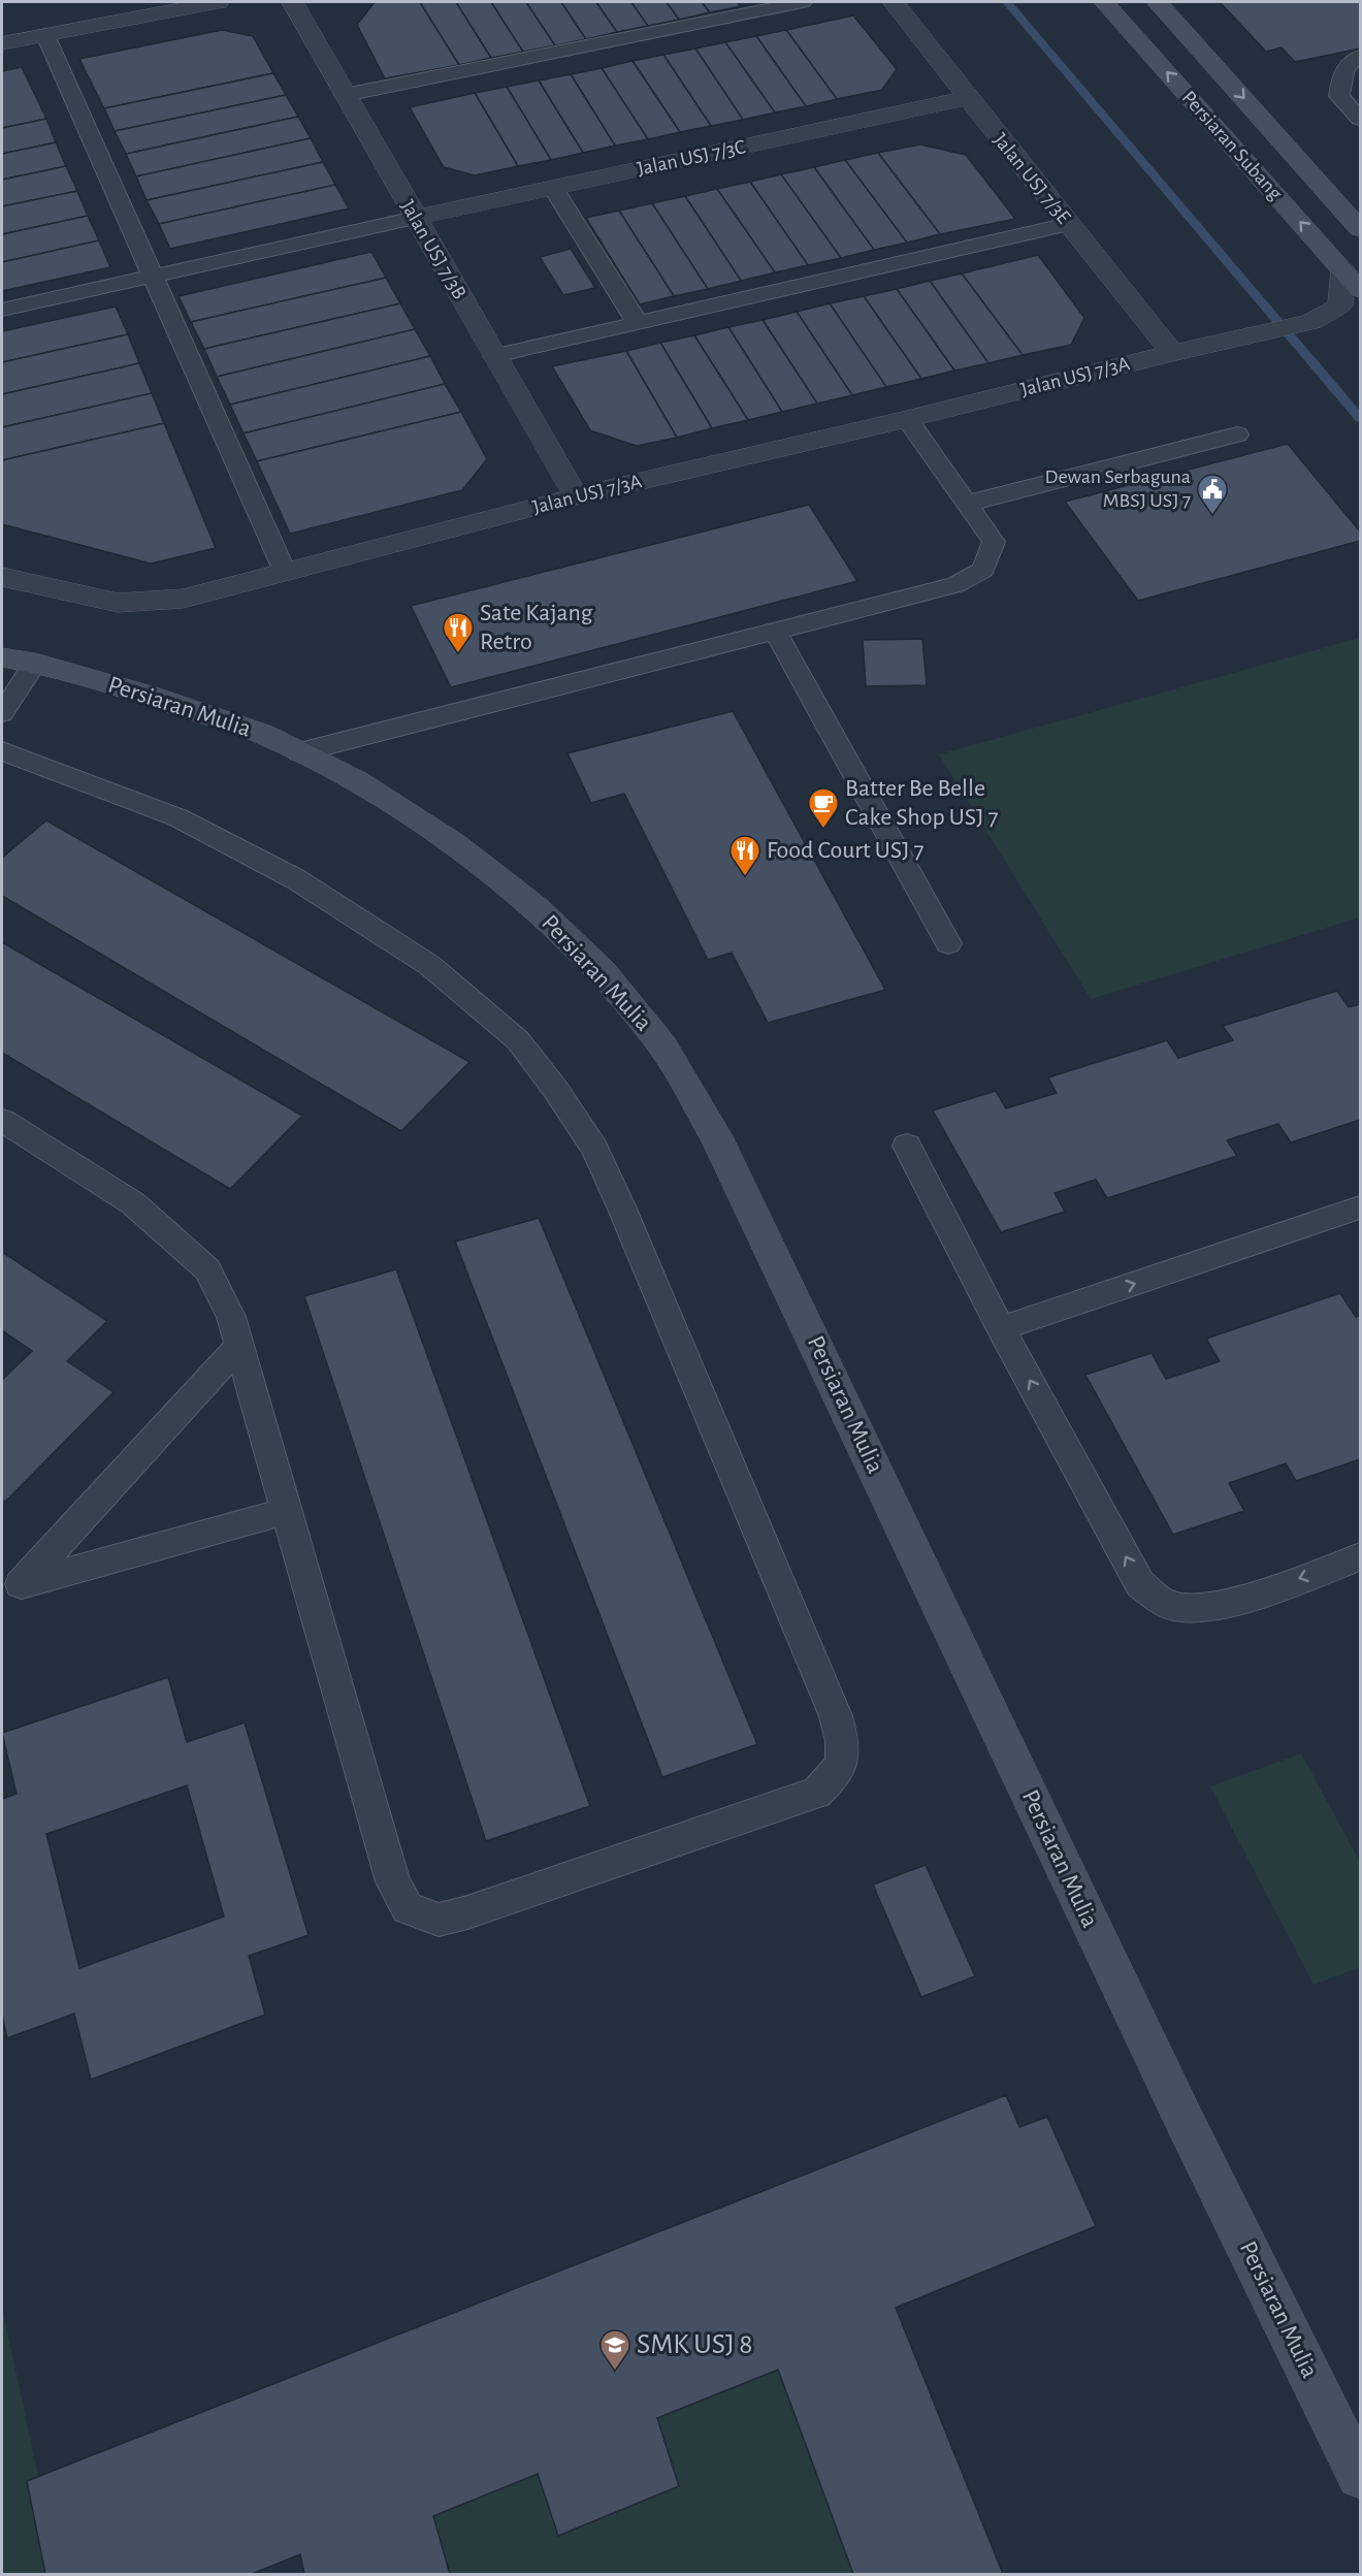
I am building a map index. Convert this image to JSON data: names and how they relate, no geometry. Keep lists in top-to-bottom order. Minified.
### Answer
{"streets":{"street":["Persiaran Subang","Jalan USJ 7/3C","Jalan USJ 7/3E","Jalan USJ 7/3B","Jalan USJ 7/3A","Persiaran Mulia"]},"crossings":[["Jalan USJ 7/3C","Jalan USJ 7/3E"],["Jalan USJ 7/3C","Jalan USJ 7/3B"],["Jalan USJ 7/3E","Jalan USJ 7/3A"],["Jalan USJ 7/3B","Jalan USJ 7/3A"]],"places":{"public building":["Dewan Serbaguna MBSJ USJ 7"],"restaurant":["Sate Kajang Retro","Food Court USJ 7"],"cafe":["Batter Be Belle Cake Shop USJ 7"],"school or university":["SMK USJ 8"]}}
